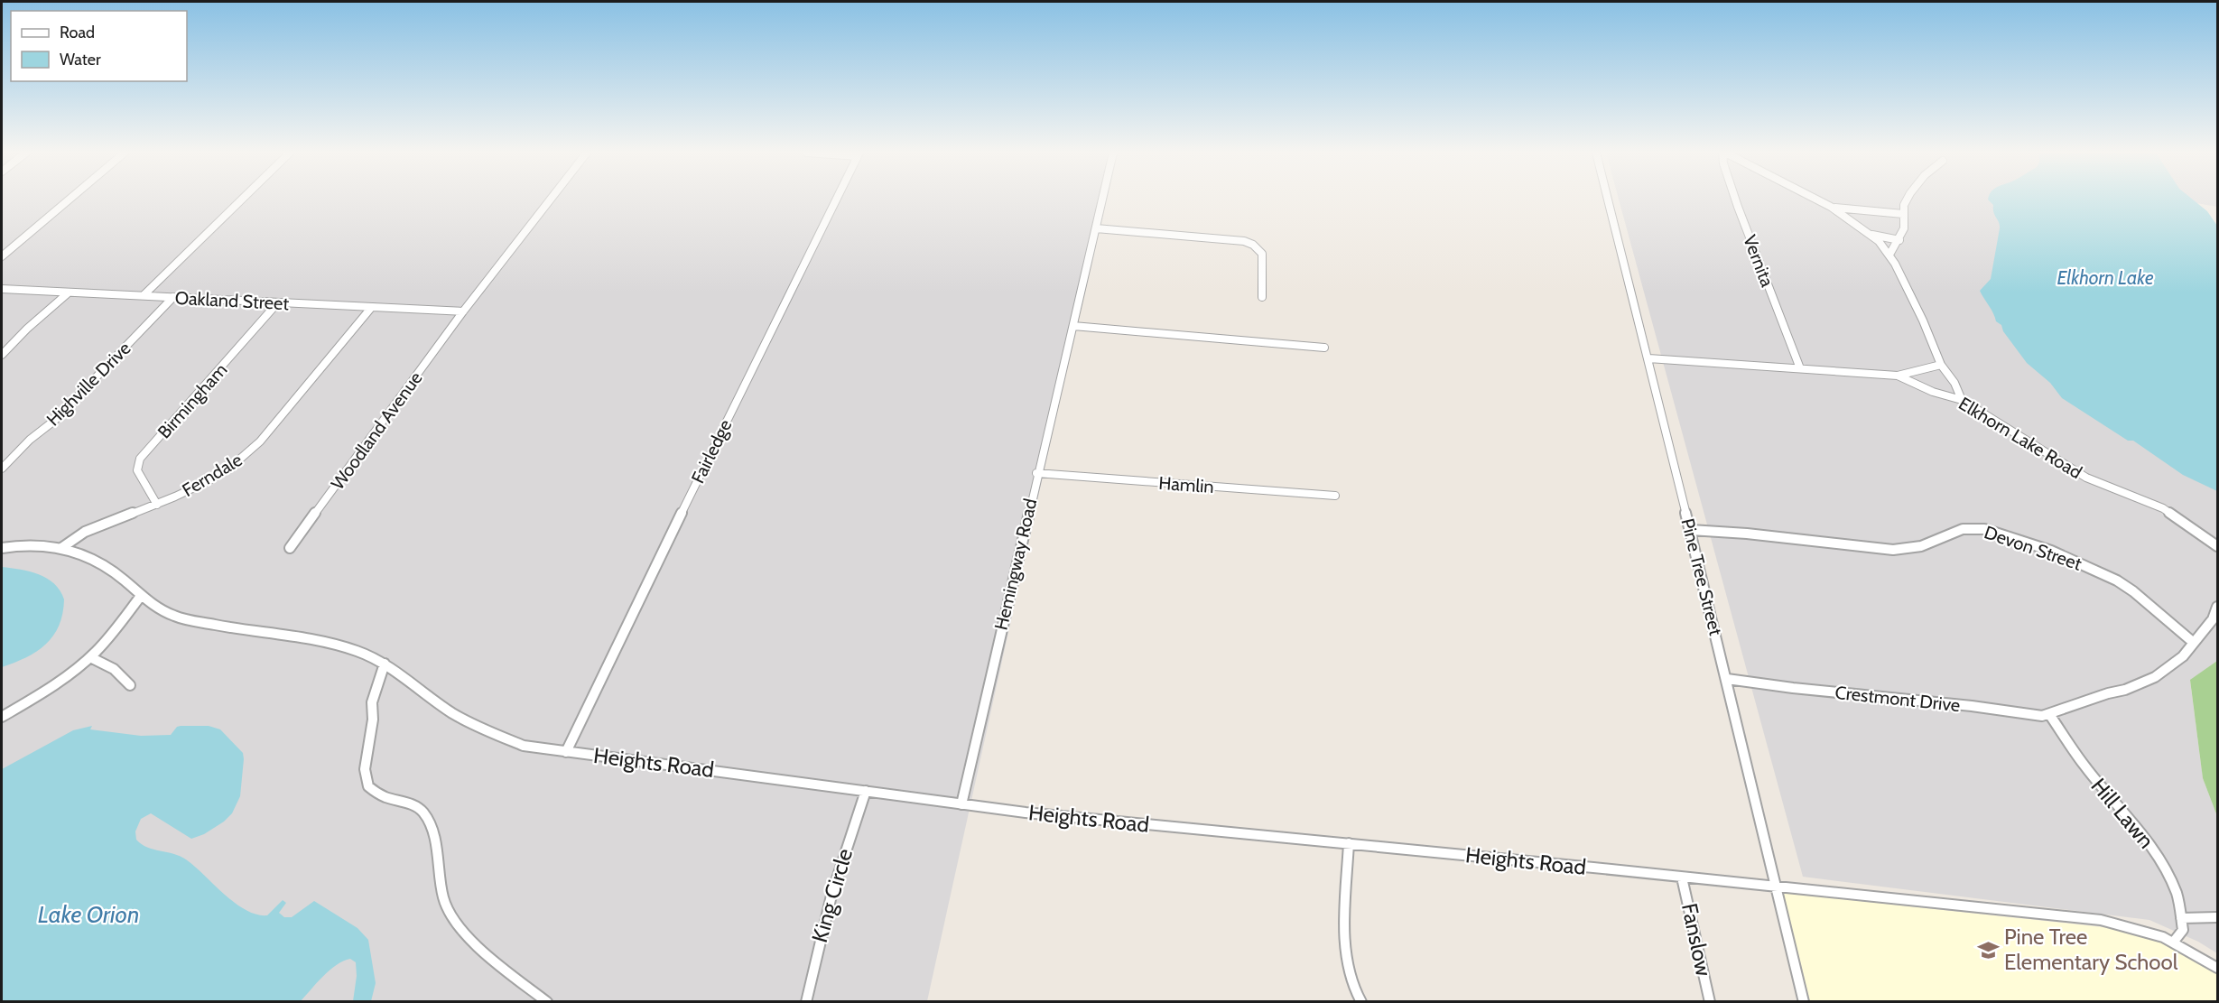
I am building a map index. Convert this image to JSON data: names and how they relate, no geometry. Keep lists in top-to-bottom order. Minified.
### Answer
{"streets":{"street":["Vernita","Oakland Street","Highville Drive","Birmingham","Woodland Avenue","Elkhorn Lake Road","Fairledge","Ferndale","Hamlin","Devon Street","Hemingway Road","Pine Tree Street","Crestmont Drive","Heights Road","Hill Lawn","King Circle","Fanslow"]},"crossings":[["Vernita","Elkhorn Lake Road"],["Oakland Street","Highville Drive"],["Oakland Street","Birmingham"],["Oakland Street","Woodland Avenue"],["Oakland Street","Ferndale"],["Birmingham","Ferndale"],["Elkhorn Lake Road","Pine Tree Street"],["Fairledge","Heights Road"],["Ferndale","Heights Road"],["Hamlin","Hemingway Road"],["Devon Street","Pine Tree Street"],["Devon Street","Crestmont Drive"],["Hemingway Road","Heights Road"],["Pine Tree Street","Crestmont Drive"],["Pine Tree Street","Heights Road"],["Crestmont Drive","Hill Lawn"],["Heights Road","King Circle"],["Heights Road","Fanslow"]],"water":["Elkhorn Lake","Lake Orion"],"places":{"school or university":["Pine Tree Elementary School"]},"legend":["Road","Water"]}
